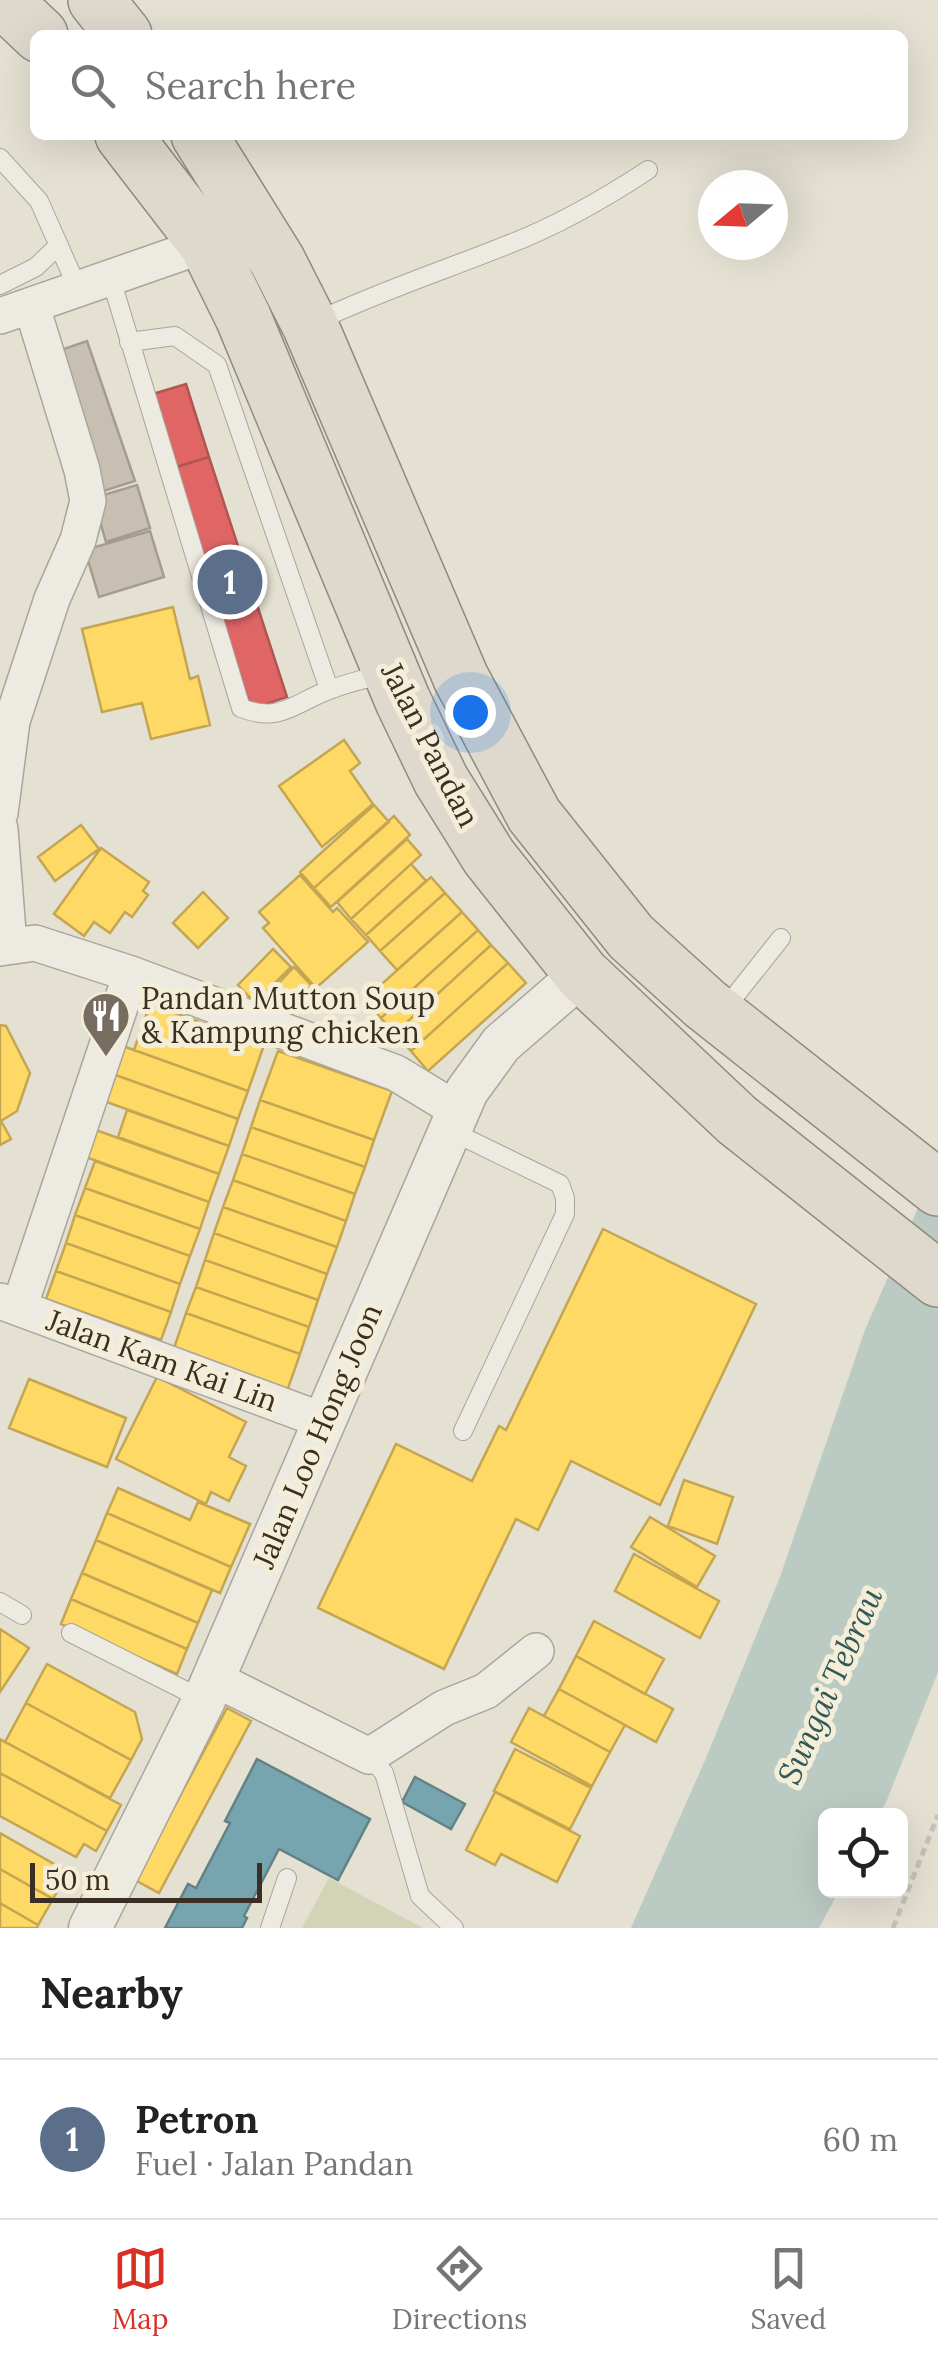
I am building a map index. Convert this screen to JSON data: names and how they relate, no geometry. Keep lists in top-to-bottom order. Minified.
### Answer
{"streets":{"highway":["Jalan Pandan"],"street":["Jalan Kam Kai Lin","Jalan Loo Hong Joon"]},"crossings":[["Jalan Pandan","Jalan Loo Hong Joon"],["Jalan Kam Kai Lin","Jalan Loo Hong Joon"]],"water":["Sungai Tebrau"],"places":{"restaurant":["Pandan Mutton Soup & Kampung chicken"]},"scale_bar":"50 m","north":"left","page":{"search":"Search here","pins":"1","scale":"50 m","heading":"Nearby","list":[{"mark":"1","name":"Petron","note":"Fuel · Jalan Pandan","value":"60 m"}],"nav":["Map","Directions","Saved"]}}
